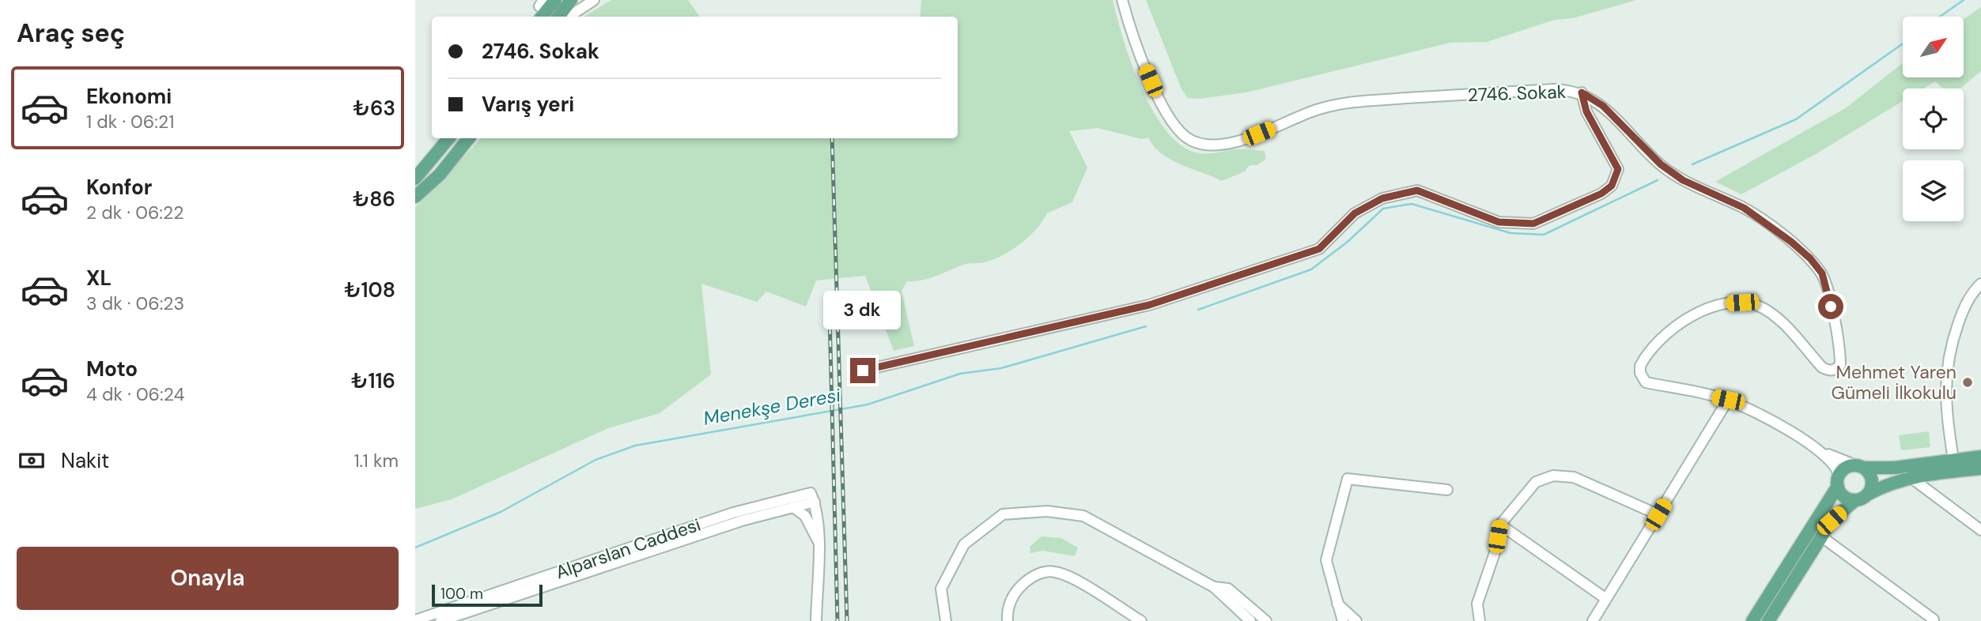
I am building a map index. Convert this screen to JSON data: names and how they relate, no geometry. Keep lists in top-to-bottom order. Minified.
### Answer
{"streets":{"street":["2746. Sokak","Alparslan Caddesi"]},"water":["Menekşe Deresi"],"places":["Mehmet Yaren Gümeli İlkokulu"],"scale_bar":"100 m","north":"top right","page":{"heading":"Araç seç","banner":["2746. Sokak","Varış yeri"],"list":[{"name":"Ekonomi","note":"1 dk · 06:21","value":"₺63"},{"name":"Konfor","note":"2 dk · 06:22","value":"₺86"},{"name":"XL","note":"3 dk · 06:23","value":"₺108"},{"name":"Moto","note":"4 dk · 06:24","value":"₺116"}],"bubble":"3 dk","pay":["Nakit","1.1 km"],"buttons":"Onayla","scale":"100 m"}}
